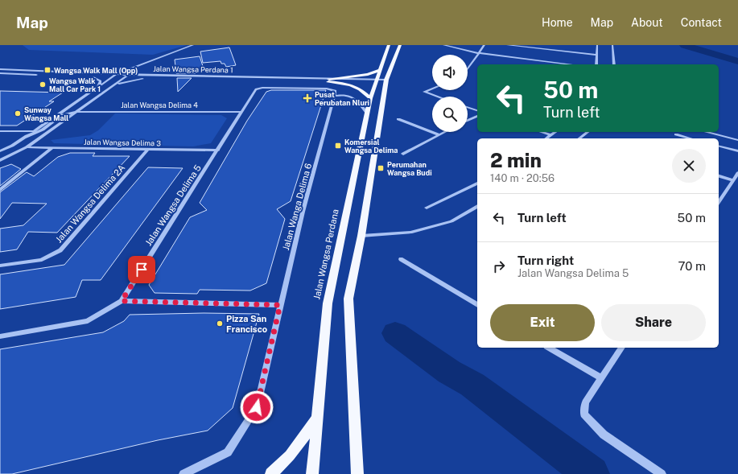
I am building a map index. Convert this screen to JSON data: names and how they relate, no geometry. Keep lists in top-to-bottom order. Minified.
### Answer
{"streets":{"main road":["Jalan Wangsa Perdana"],"street":["Jalan Wangsa Perdana 1","Jalan Wangsa Delima 4","Jalan Wangsa Delima 3","Jalan Wangsa Delima 2A","Jalan Wangsa Delima 5","Jalan Wanga Delima 6"]},"crossings":[["Jalan Wangsa Perdana 1","Jalan Wangsa Perdana"],["Jalan Wangsa Delima 4","Jalan Wangsa Delima 5"],["Jalan Wangsa Delima 3","Jalan Wangsa Delima 2A"],["Jalan Wangsa Delima 3","Jalan Wangsa Delima 5"],["Jalan Wangsa Delima 5","Jalan Wanga Delima 6"]],"places":{"transit":["Wangsa Walk Mall (Opp)","Komersial Wangsa Delima","Perumahan Wangsa Budi"],"other":["Wangsa Walk Mall Car Park 1","Sunway Wangsa Mall","Pizza San Francisco"],"health":["Pusat Perubatan Nluri"]},"page":{"header":"Map","nav":["Home","Map","About","Contact"],"turn":["50 m","Turn left"],"heading":["2 min","140 m · 20:56"],"list":[{"name":"Turn left","value":"50 m"},{"name":"Turn right","note":"Jalan Wangsa Delima 5","value":"70 m"}],"buttons":["Exit","Share"]}}
